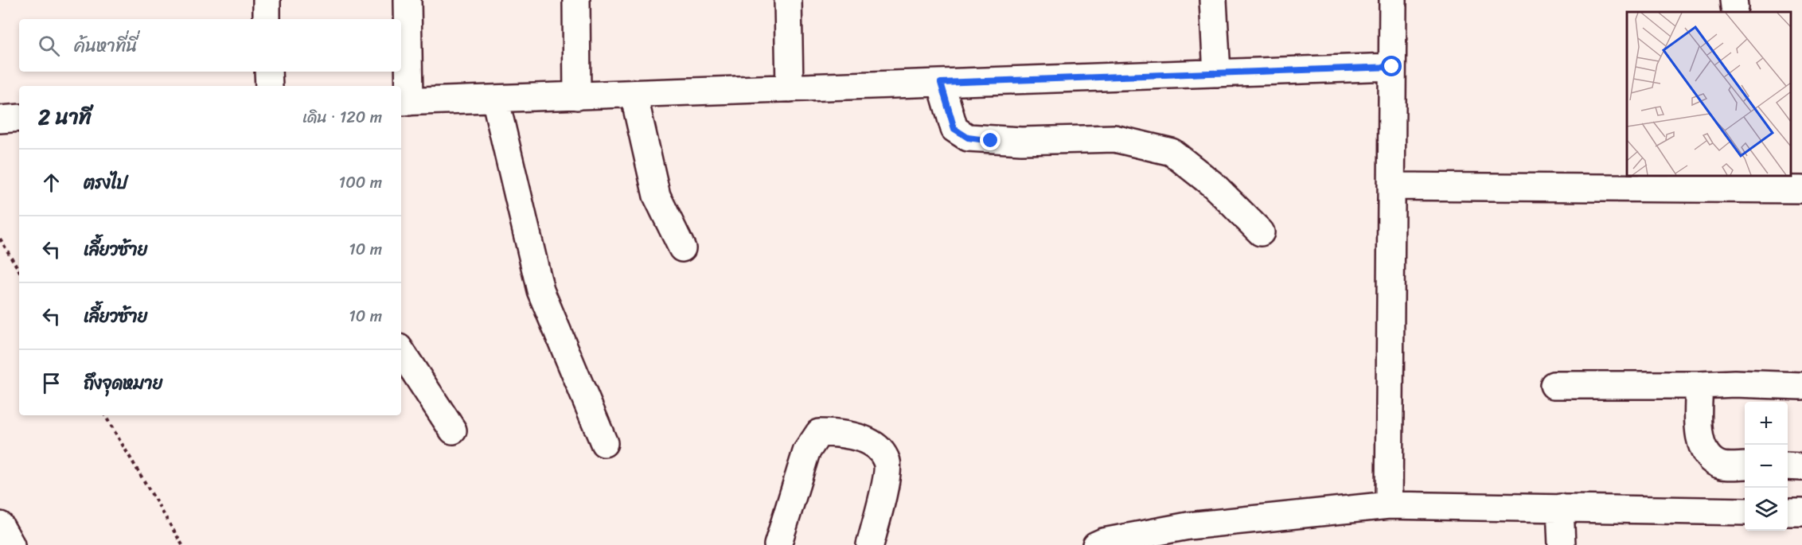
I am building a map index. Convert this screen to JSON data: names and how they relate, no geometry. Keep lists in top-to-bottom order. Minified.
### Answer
{"page":{"search":"ค้นหาที่นี่","heading":["2 นาที","เดิน · 120 m"],"list":[["ตรงไป","100 m"],["เลี้ยวซ้าย","10 m"],["เลี้ยวซ้าย","10 m"],"ถึงจุดหมาย"],"map_buttons":["+","−"]}}
